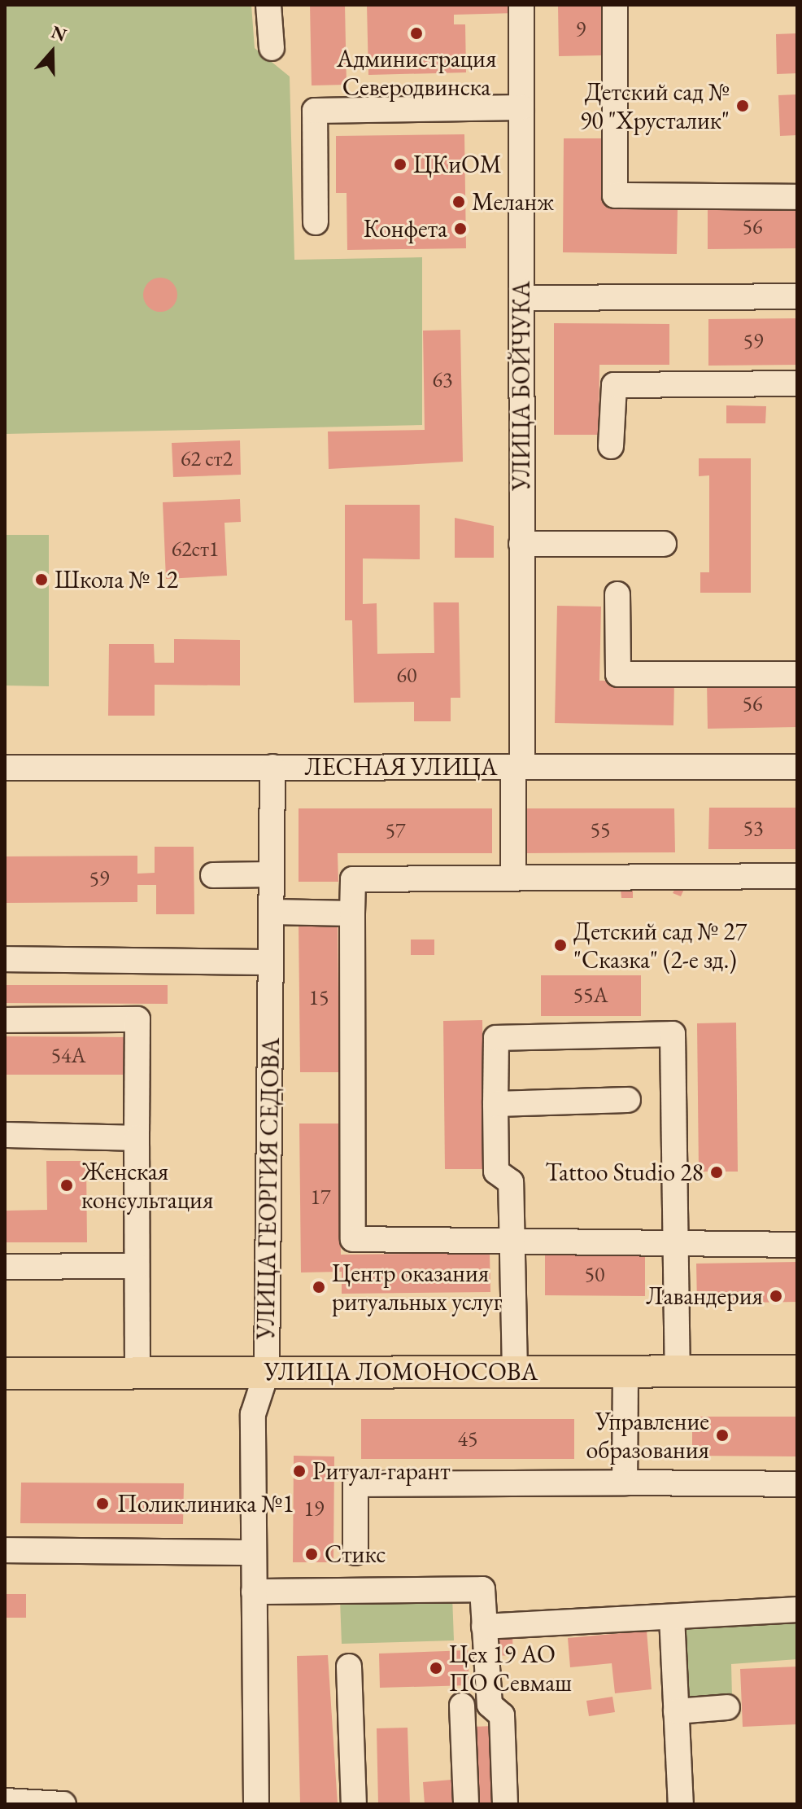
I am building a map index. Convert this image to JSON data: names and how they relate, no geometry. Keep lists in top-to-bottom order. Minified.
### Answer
{"streets":{"main road":["УЛИЦА ЛОМОНОСОВА"],"street":["УЛИЦА БОЙЧУКА","ЛЕСНАЯ УЛИЦА","УЛИЦА ГЕОРГИЯ СЕДОВА"]},"crossings":[["УЛИЦА БОЙЧУКА","ЛЕСНАЯ УЛИЦА"],["ЛЕСНАЯ УЛИЦА","УЛИЦА ГЕОРГИЯ СЕДОВА"],["УЛИЦА ГЕОРГИЯ СЕДОВА","УЛИЦА ЛОМОНОСОВА"]],"places":["Администрация Северодвинска","Детский сад № 90 \"Хрусталик\"","ЦКиОМ","Меланж","Конфета","Школа № 12","Детский сад № 27 \"Сказка\" (2-е зд.)","Tattoo Studio 28","Женская консультация","Центр оказания ритуальных услуг","Лавандерия","Управление образования","Ритуал-гарант","Поликлиника №1","Стикс","Цех 19 АО ПО Севмаш"],"house_numbers":["9","56","59","63","62 ст2","62ст1","60","56","53","55","57","59","55А","15","54А","17","50","45","19"],"north":"top"}
